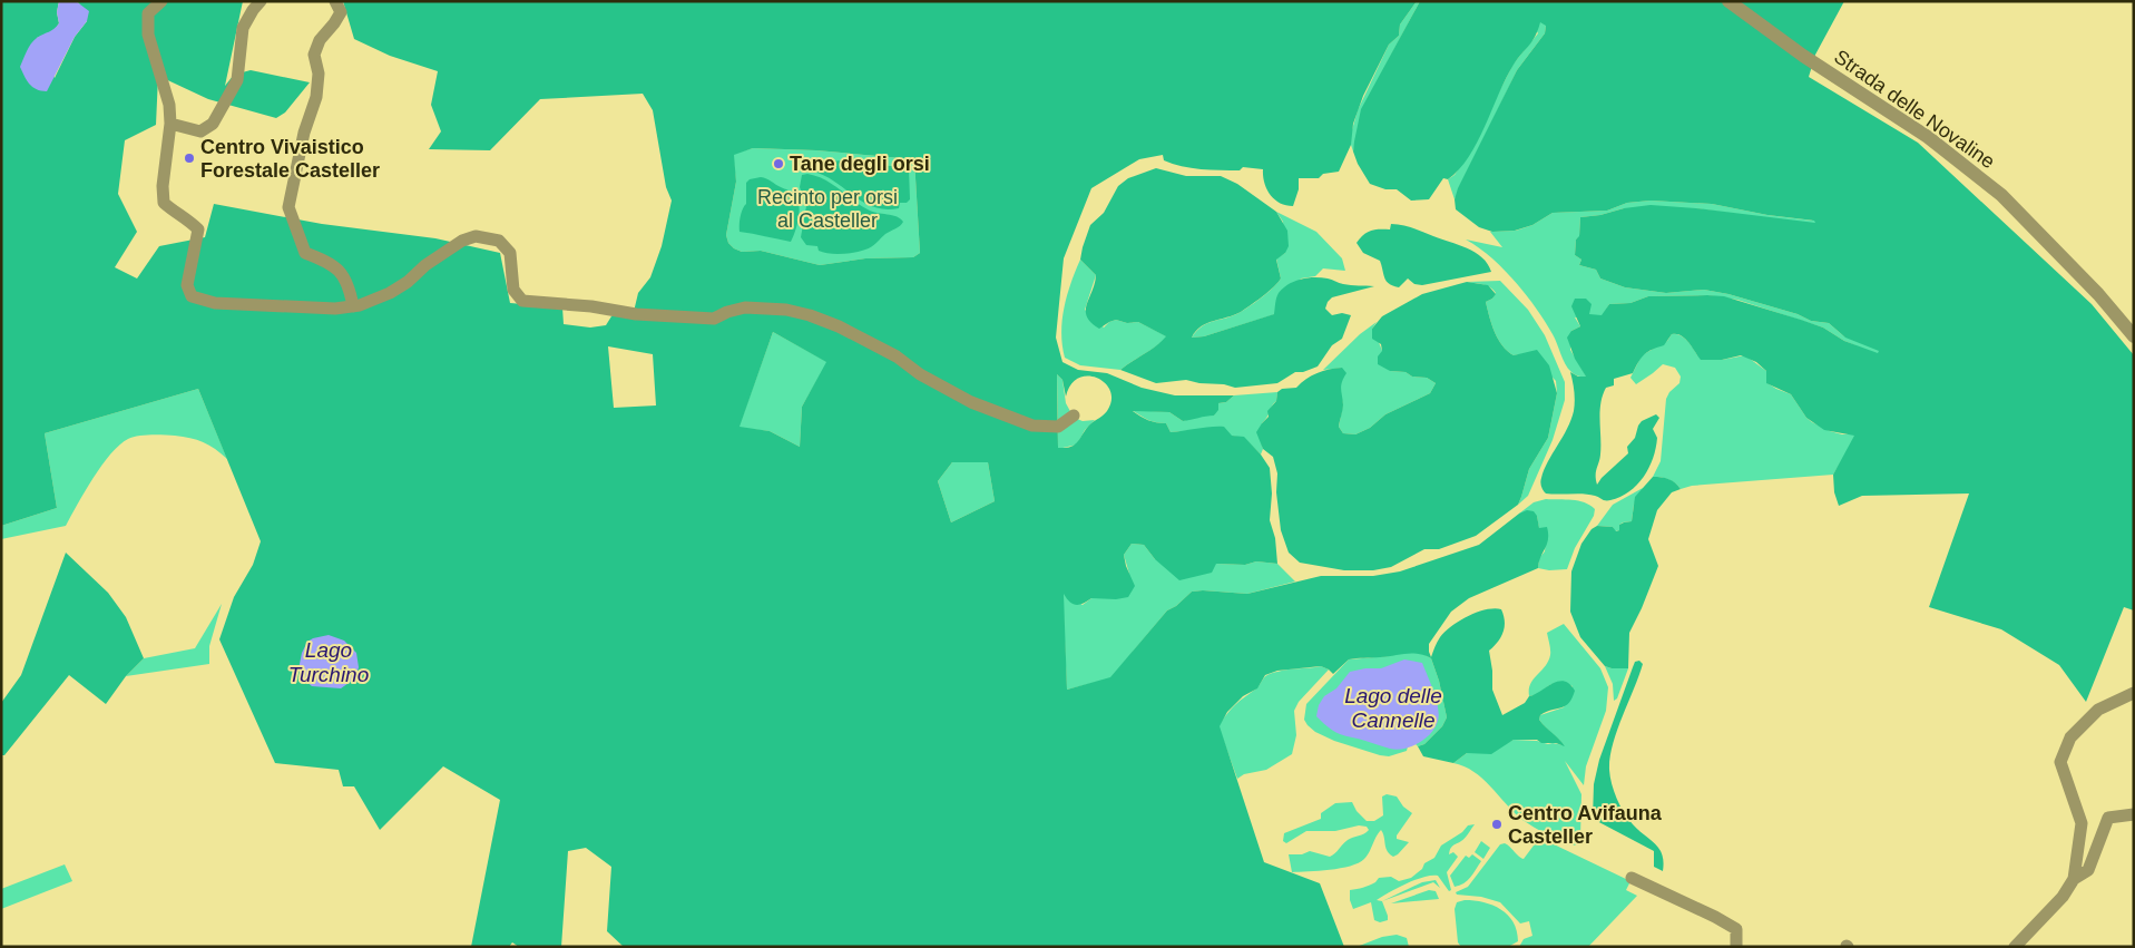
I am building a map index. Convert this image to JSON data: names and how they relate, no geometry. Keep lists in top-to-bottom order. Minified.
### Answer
{"streets":{"street":["Strada delle Novaline"]},"water":["Lago Turchino","Lago delle Cannelle"],"parks":["Recinto per orsi al Casteller"],"places":["Centro Vivaistico Forestale Casteller","Tane degli orsi","Centro Avifauna Casteller"]}
